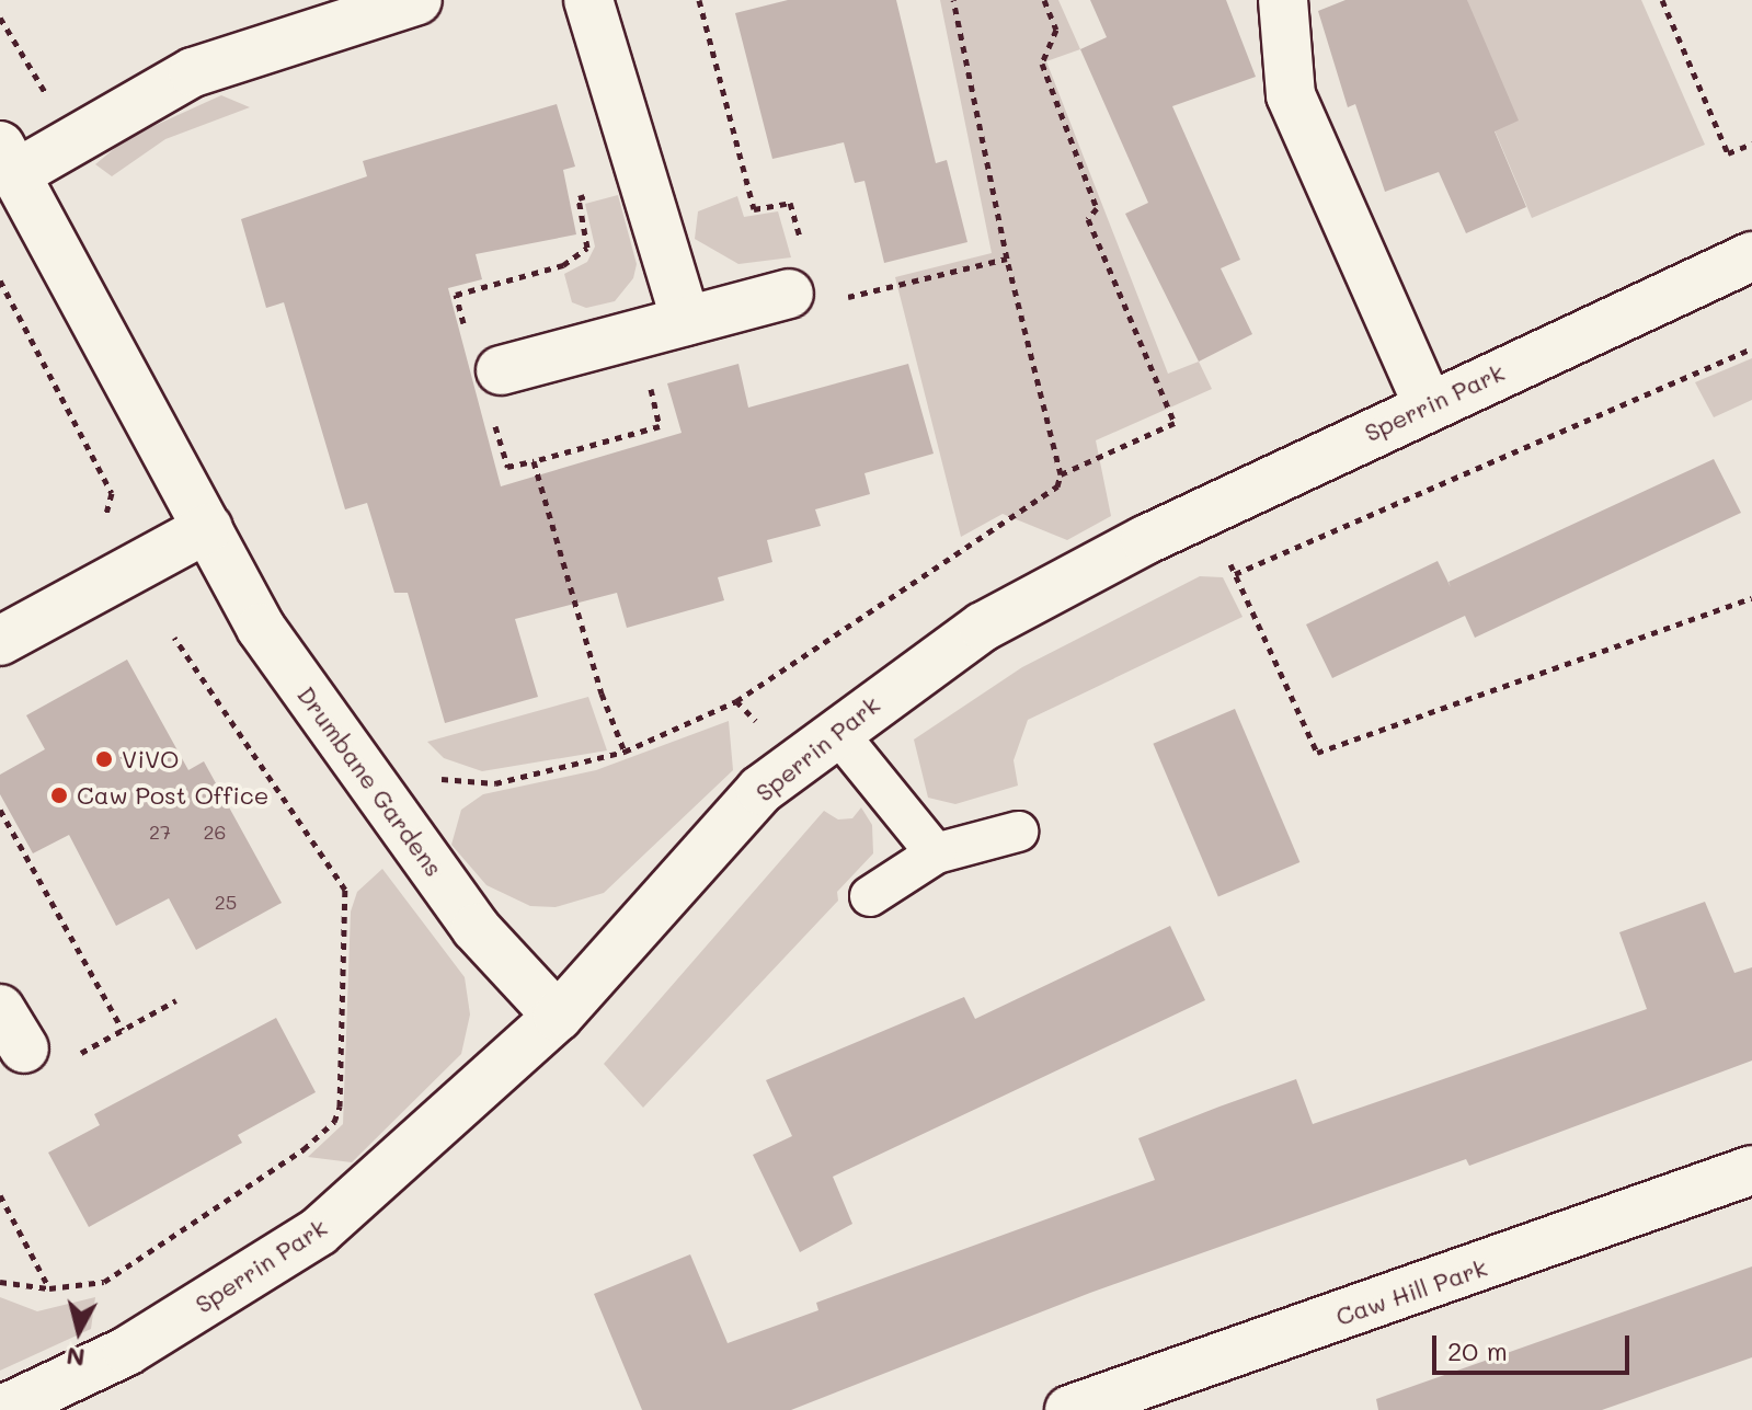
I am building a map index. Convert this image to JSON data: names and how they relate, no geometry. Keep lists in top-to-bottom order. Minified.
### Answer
{"streets":{"street":["Sperrin Park","Drumbane Gardens","Caw Hill Park"]},"crossings":[["Sperrin Park","Drumbane Gardens"]],"places":["ViVO","Caw Post Office"],"house_numbers":["27","26","25"],"scale_bar":"20 m","north":"bottom"}
